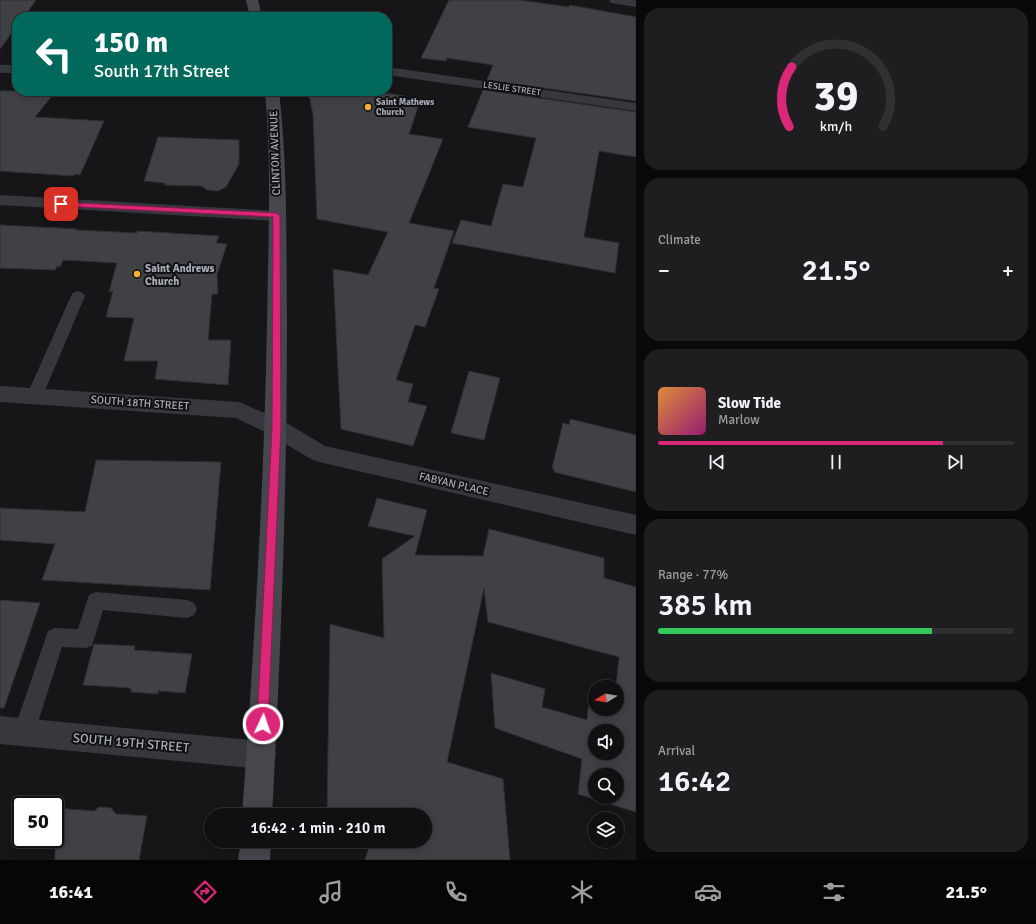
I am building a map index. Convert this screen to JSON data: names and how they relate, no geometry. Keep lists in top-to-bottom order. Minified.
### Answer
{"streets":{"main road":["CLINTON AVENUE"],"street":["LESLIE STREET","SOUTH 18TH STREET","FABYAN PLACE","SOUTH 19TH STREET"]},"crossings":[["CLINTON AVENUE","SOUTH 18TH STREET"],["CLINTON AVENUE","FABYAN PLACE"],["CLINTON AVENUE","SOUTH 19TH STREET"],["SOUTH 18TH STREET","FABYAN PLACE"]],"places":["Saint Mathews Church","Saint Andrews Church"],"north":"left","page":{"turn":["150 m","South 17th Street"],"tile":["Climate",["Range · 77%","385 km"],["Arrival","16:42"]],"heat":["−","21.5°","+"],"song":["Slow Tide","Marlow"],"limit":"50","trip":"16:42 · 1 min · 210 m","tabs":["16:41","21.5°"],"gauge":["39","km/h"]}}
